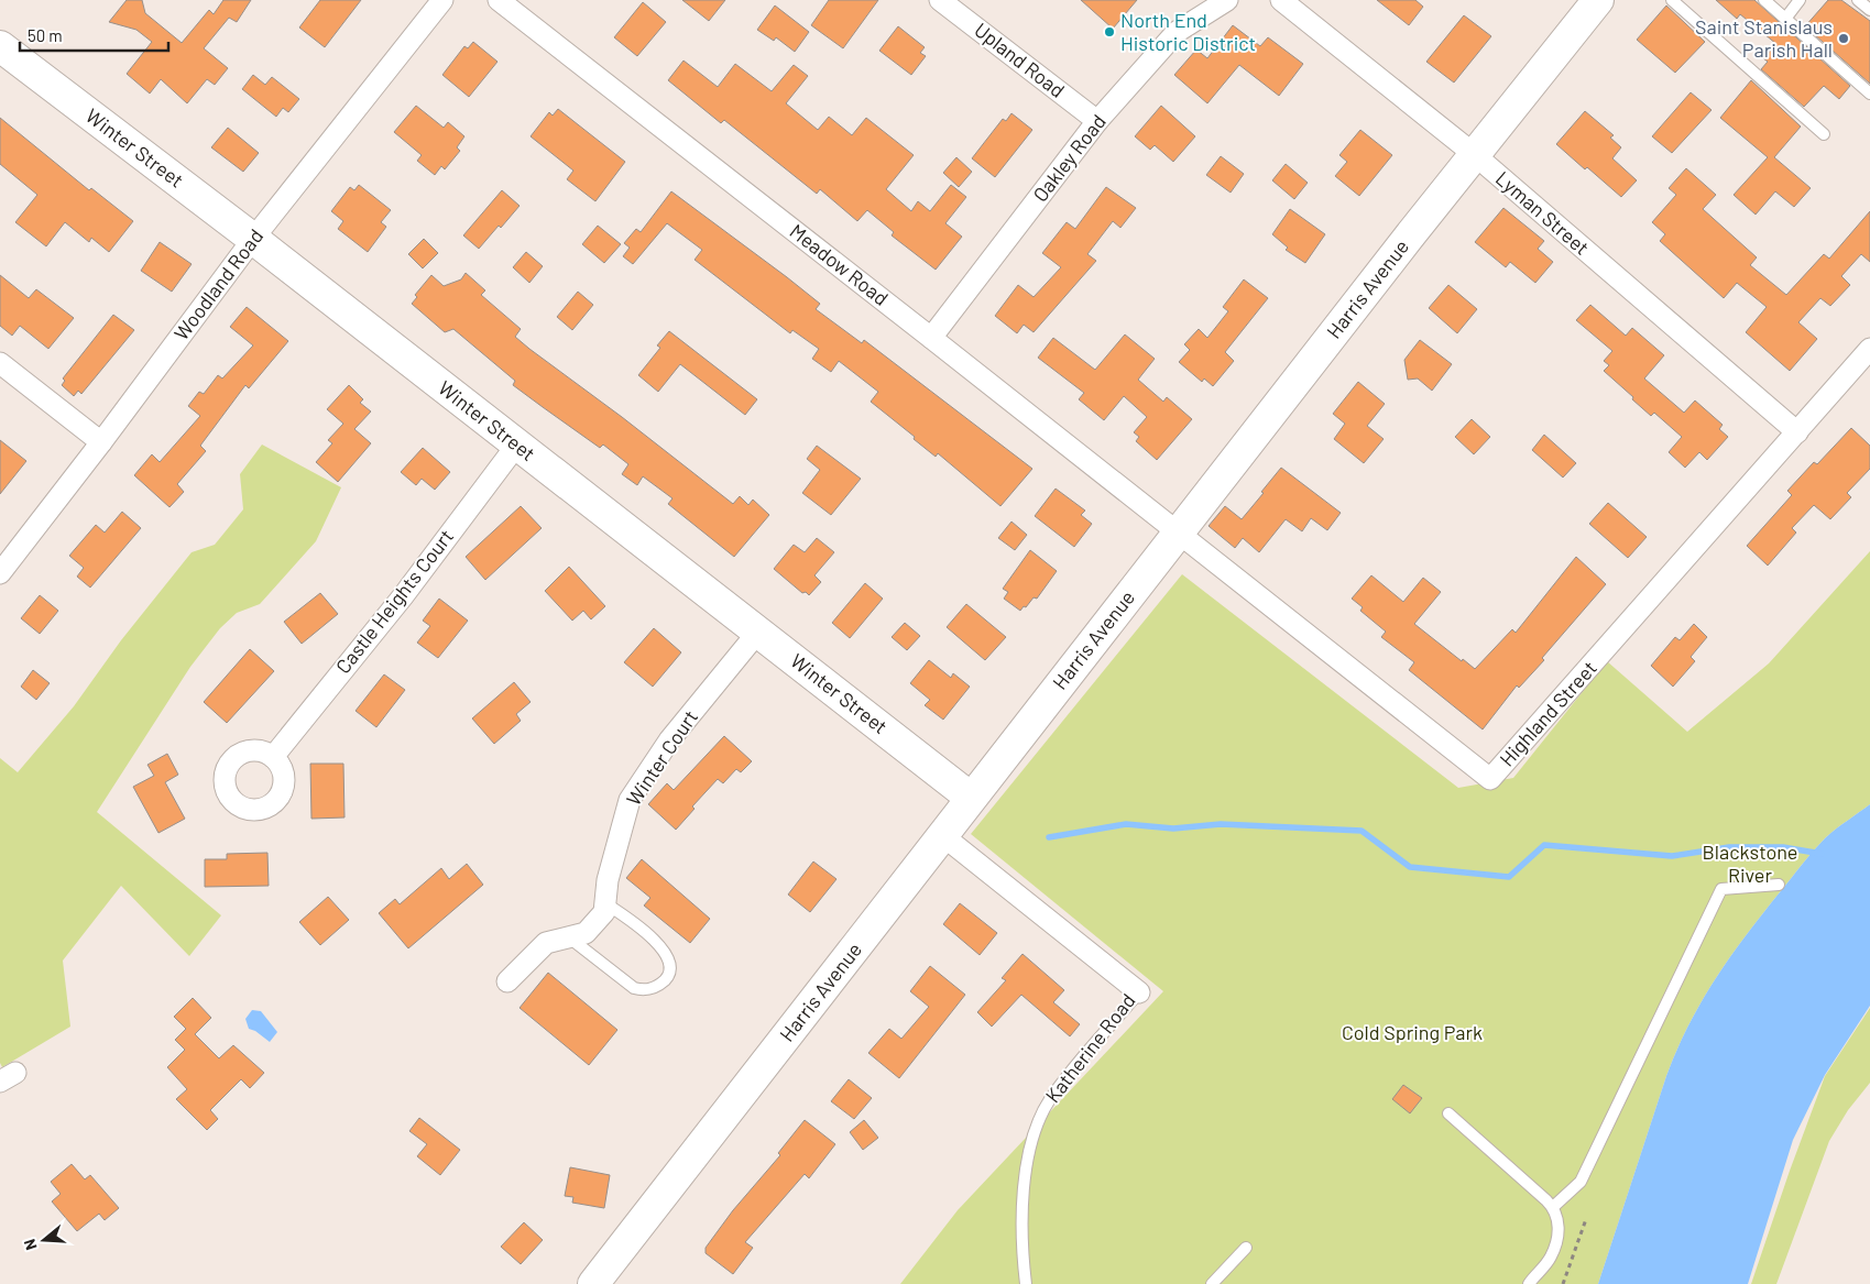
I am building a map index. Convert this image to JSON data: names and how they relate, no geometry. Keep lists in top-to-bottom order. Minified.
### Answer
{"streets":{"main road":["Winter Street","Harris Avenue"],"street":["Upland Road","Oakley Road","Lyman Street","Meadow Road","Woodland Road","Castle Heights Court","Highland Street","Winter Court","Katherine Road"]},"crossings":[["Upland Road","Oakley Road"],["Winter Street","Woodland Road"],["Winter Street","Harris Avenue"],["Winter Street","Castle Heights Court"],["Winter Street","Winter Court"],["Oakley Road","Meadow Road"],["Lyman Street","Harris Avenue"],["Lyman Street","Highland Street"],["Meadow Road","Harris Avenue"],["Meadow Road","Highland Street"],["Harris Avenue","Highland Street"],["Harris Avenue","Katherine Road"]],"parks":["Blackstone River","Cold Spring Park"],"places":["North End Historic District","Saint Stanislaus Parish Hall"],"scale_bar":"50 m","north":"left"}
